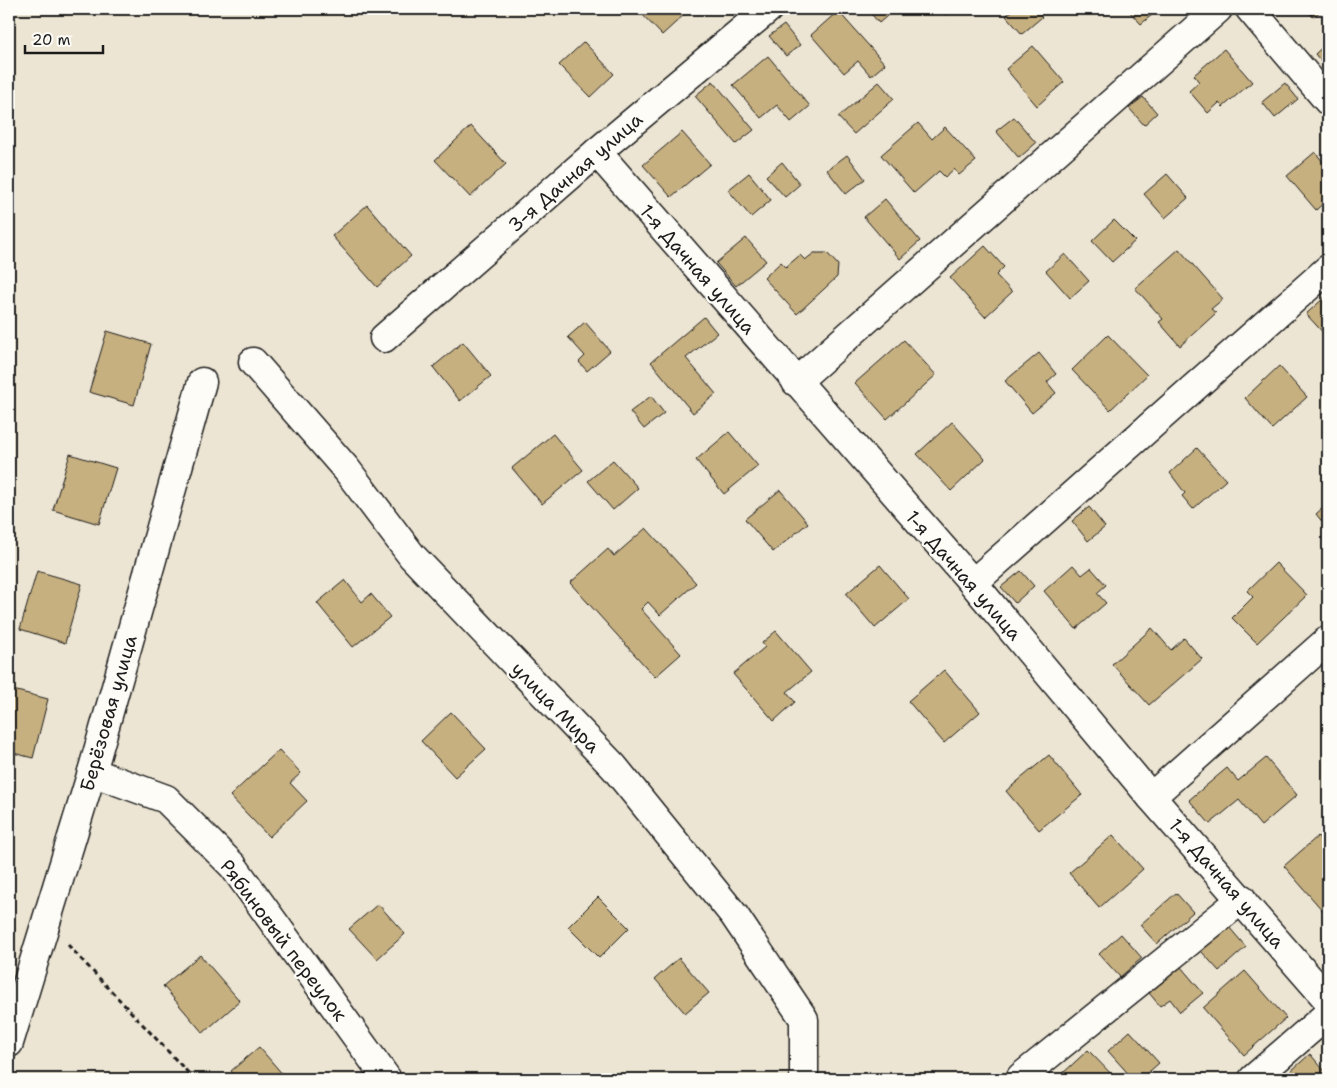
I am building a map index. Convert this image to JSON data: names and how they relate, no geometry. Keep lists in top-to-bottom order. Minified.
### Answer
{"streets":{"street":["3-я Дачная улица","1-я Дачная улица","улица Мира","Берёзовая улица","Рябиновый переулок"]},"crossings":[["3-я Дачная улица","1-я Дачная улица"],["Берёзовая улица","Рябиновый переулок"]],"scale_bar":"20 m"}
